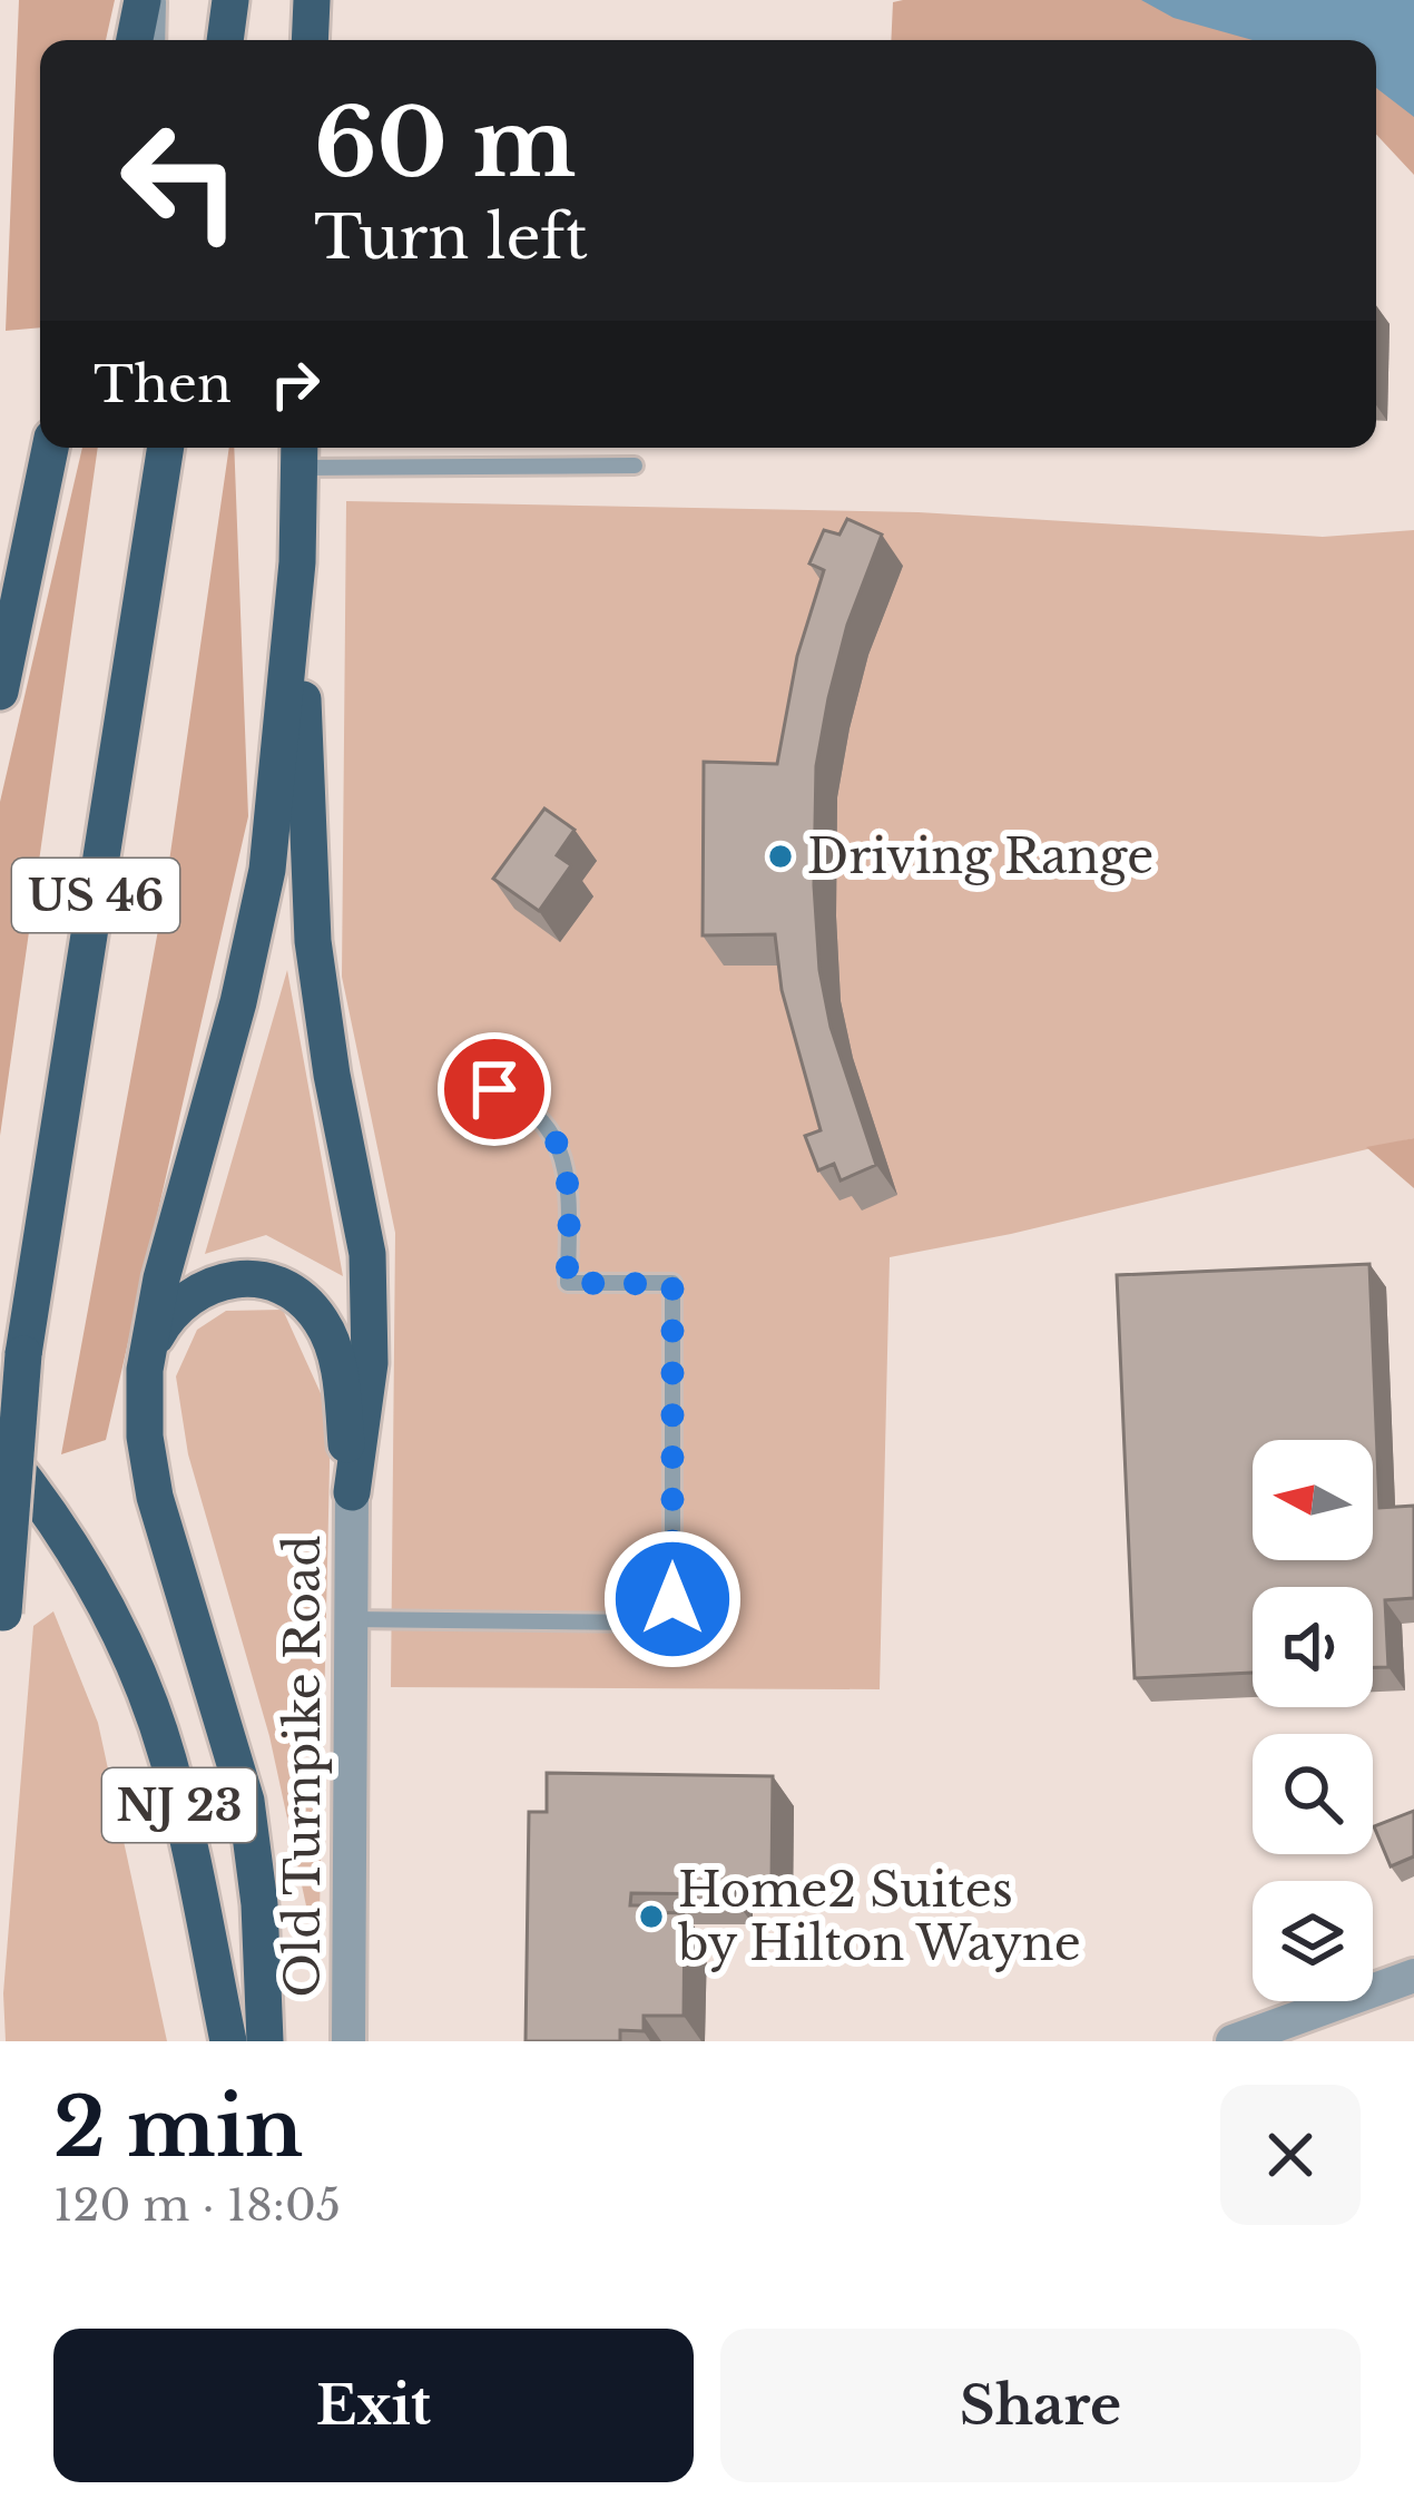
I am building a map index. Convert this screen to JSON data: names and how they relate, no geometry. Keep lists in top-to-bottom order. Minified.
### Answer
{"streets":{"highway":["US 46","NJ 23"],"street":["Old Turnpike Road"]},"places":["Driving Range","Home2 Suites by Hilton Wayne"],"north":"left","page":{"turn":["60 m","Turn left"],"then":"Then","heading":["2 min","120 m · 18:05"],"buttons":["Exit","Share"]}}
